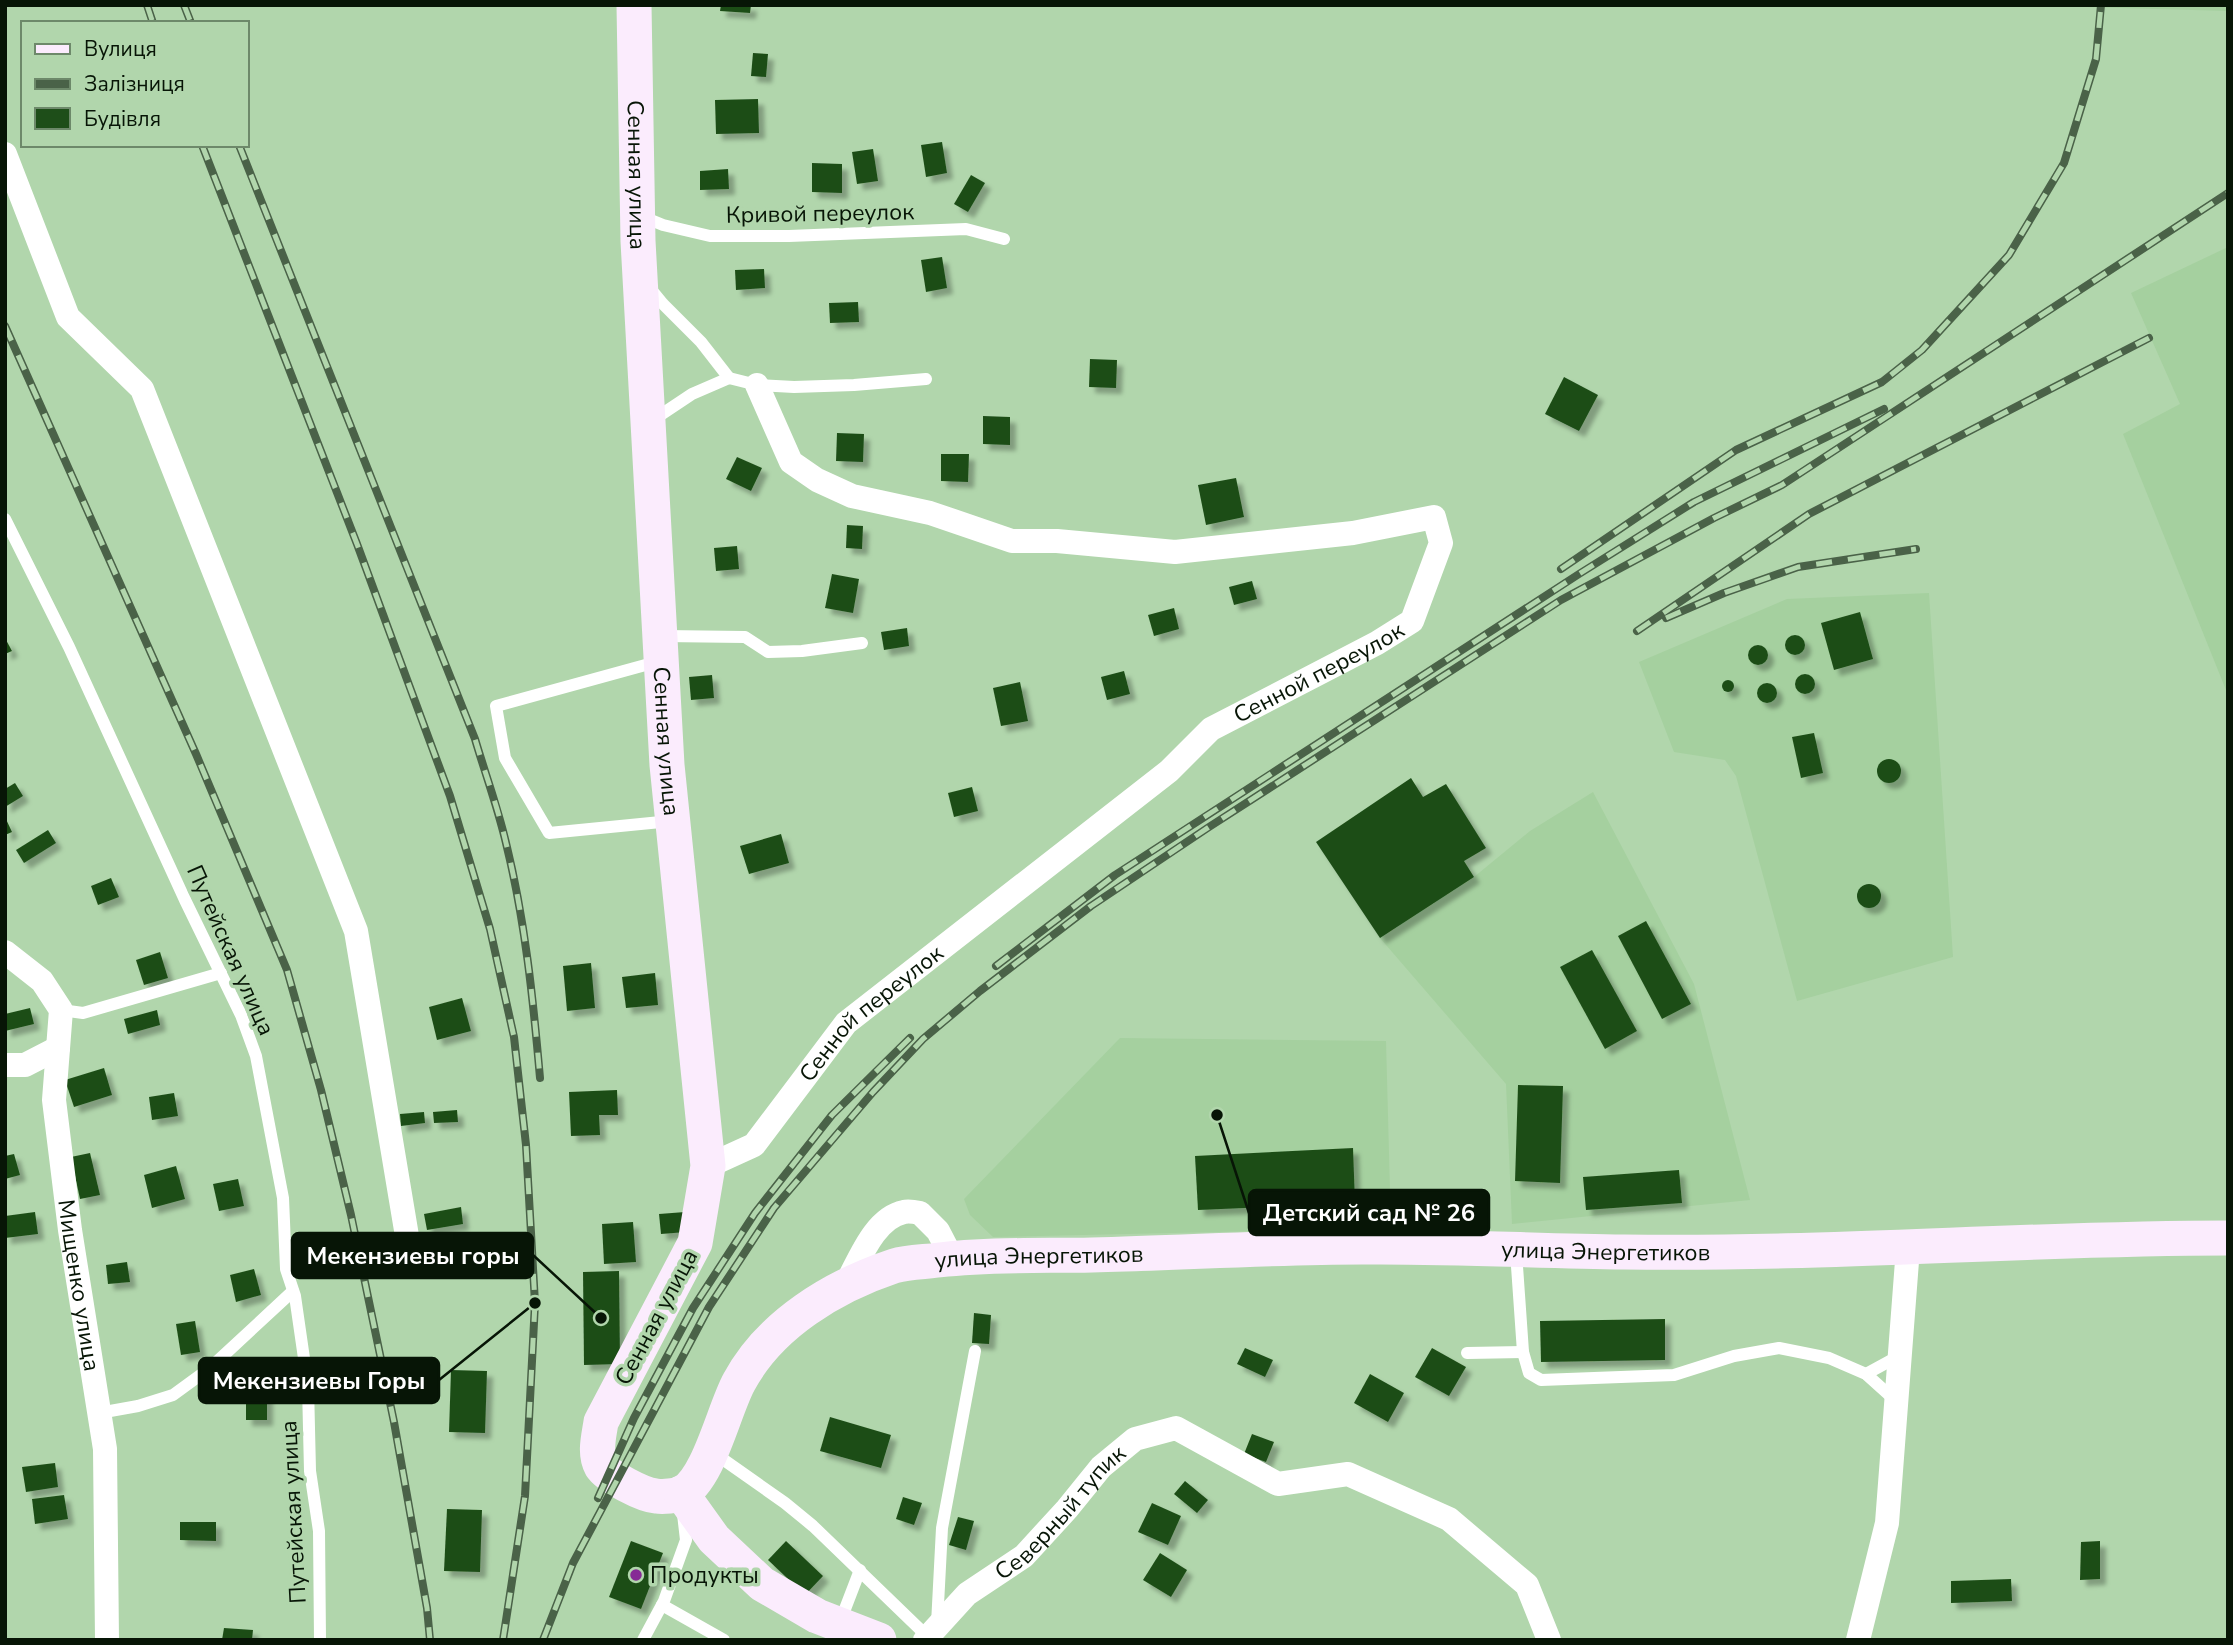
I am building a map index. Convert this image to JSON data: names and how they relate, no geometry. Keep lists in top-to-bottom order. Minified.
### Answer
{"streets":{"main road":["Сенная улица","улица Энергетиков"],"street":["Сенной переулок","Мищенко улица","Северный тупик"],"lane":["Кривой переулок","Путейская улица"]},"crossings":[["Сенная улица","Кривой переулок"],["Сенная улица","Сенной переулок"],["Сенная улица","улица Энергетиков"]],"places":["Детский сад № 26","Мекензиевы Горы","Мекензиевы горы","Продукты"],"legend":["Вулиця","Залізниця","Будівля"]}
